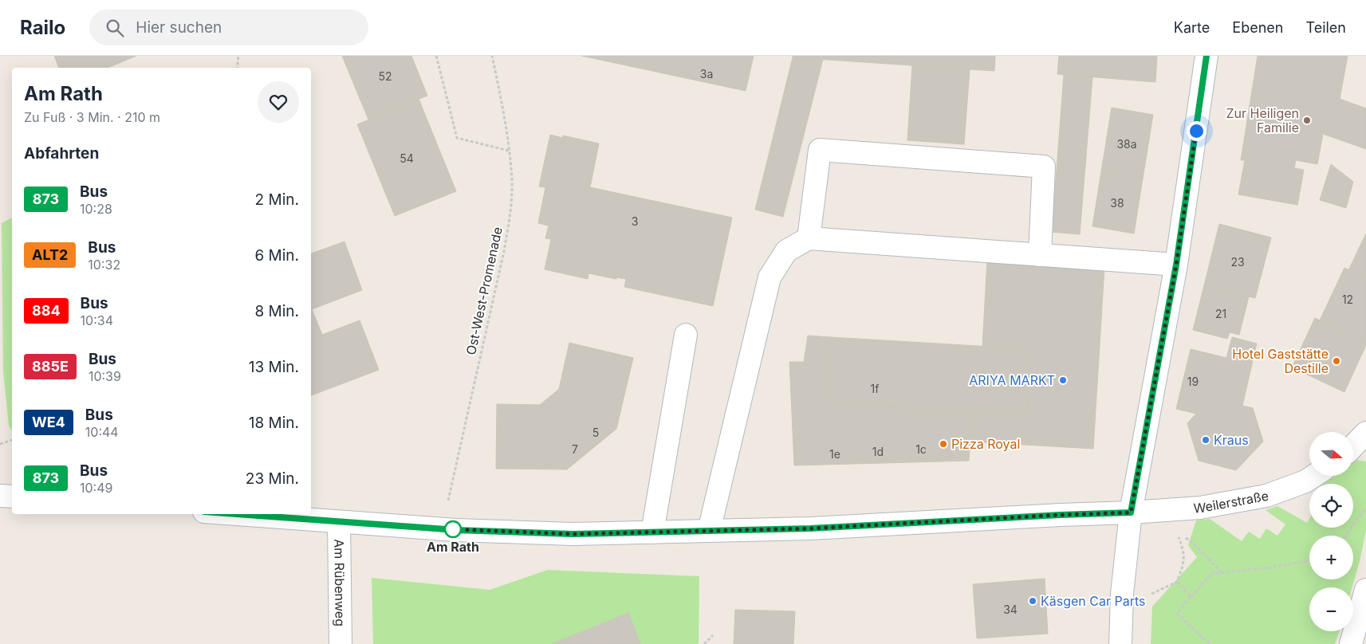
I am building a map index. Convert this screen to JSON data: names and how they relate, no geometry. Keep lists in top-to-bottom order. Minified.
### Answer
{"streets":{"street":["Weilerstraße","Am Rübenweg"],"path":["Ost-West-Promenade"]},"crossings":[["Ost-West-Promenade","Weilerstraße"],["Weilerstraße","Am Rübenweg"]],"places":["Zur Heiligen Familie","Hotel Gaststätte Destille","ARIYA MARKT","Kraus","Pizza Royal","Am Rath","Käsgen Car Parts"],"lines":["bus line 873"],"house_numbers":["3a","52","38a","54","38","3","23","12","21","19","1f","5","7","1c","1d","1e","34"],"north":"right","page":{"header":"Railo","search":"Hier suchen","nav":["Karte","Ebenen","Teilen"],"heading":[["Am Rath","Zu Fuß · 3 Min. · 210 m"],"Abfahrten"],"list":[{"mark":"873","name":"Bus","note":"10:28","value":"2 Min."},{"mark":"ALT2","name":"Bus","note":"10:32","value":"6 Min."},{"mark":"884","name":"Bus","note":"10:34","value":"8 Min."},{"mark":"885E","name":"Bus","note":"10:39","value":"13 Min."},{"mark":"WE4","name":"Bus","note":"10:44","value":"18 Min."},{"mark":"873","name":"Bus","note":"10:49","value":"23 Min."}],"map_buttons":["+","−"]}}
